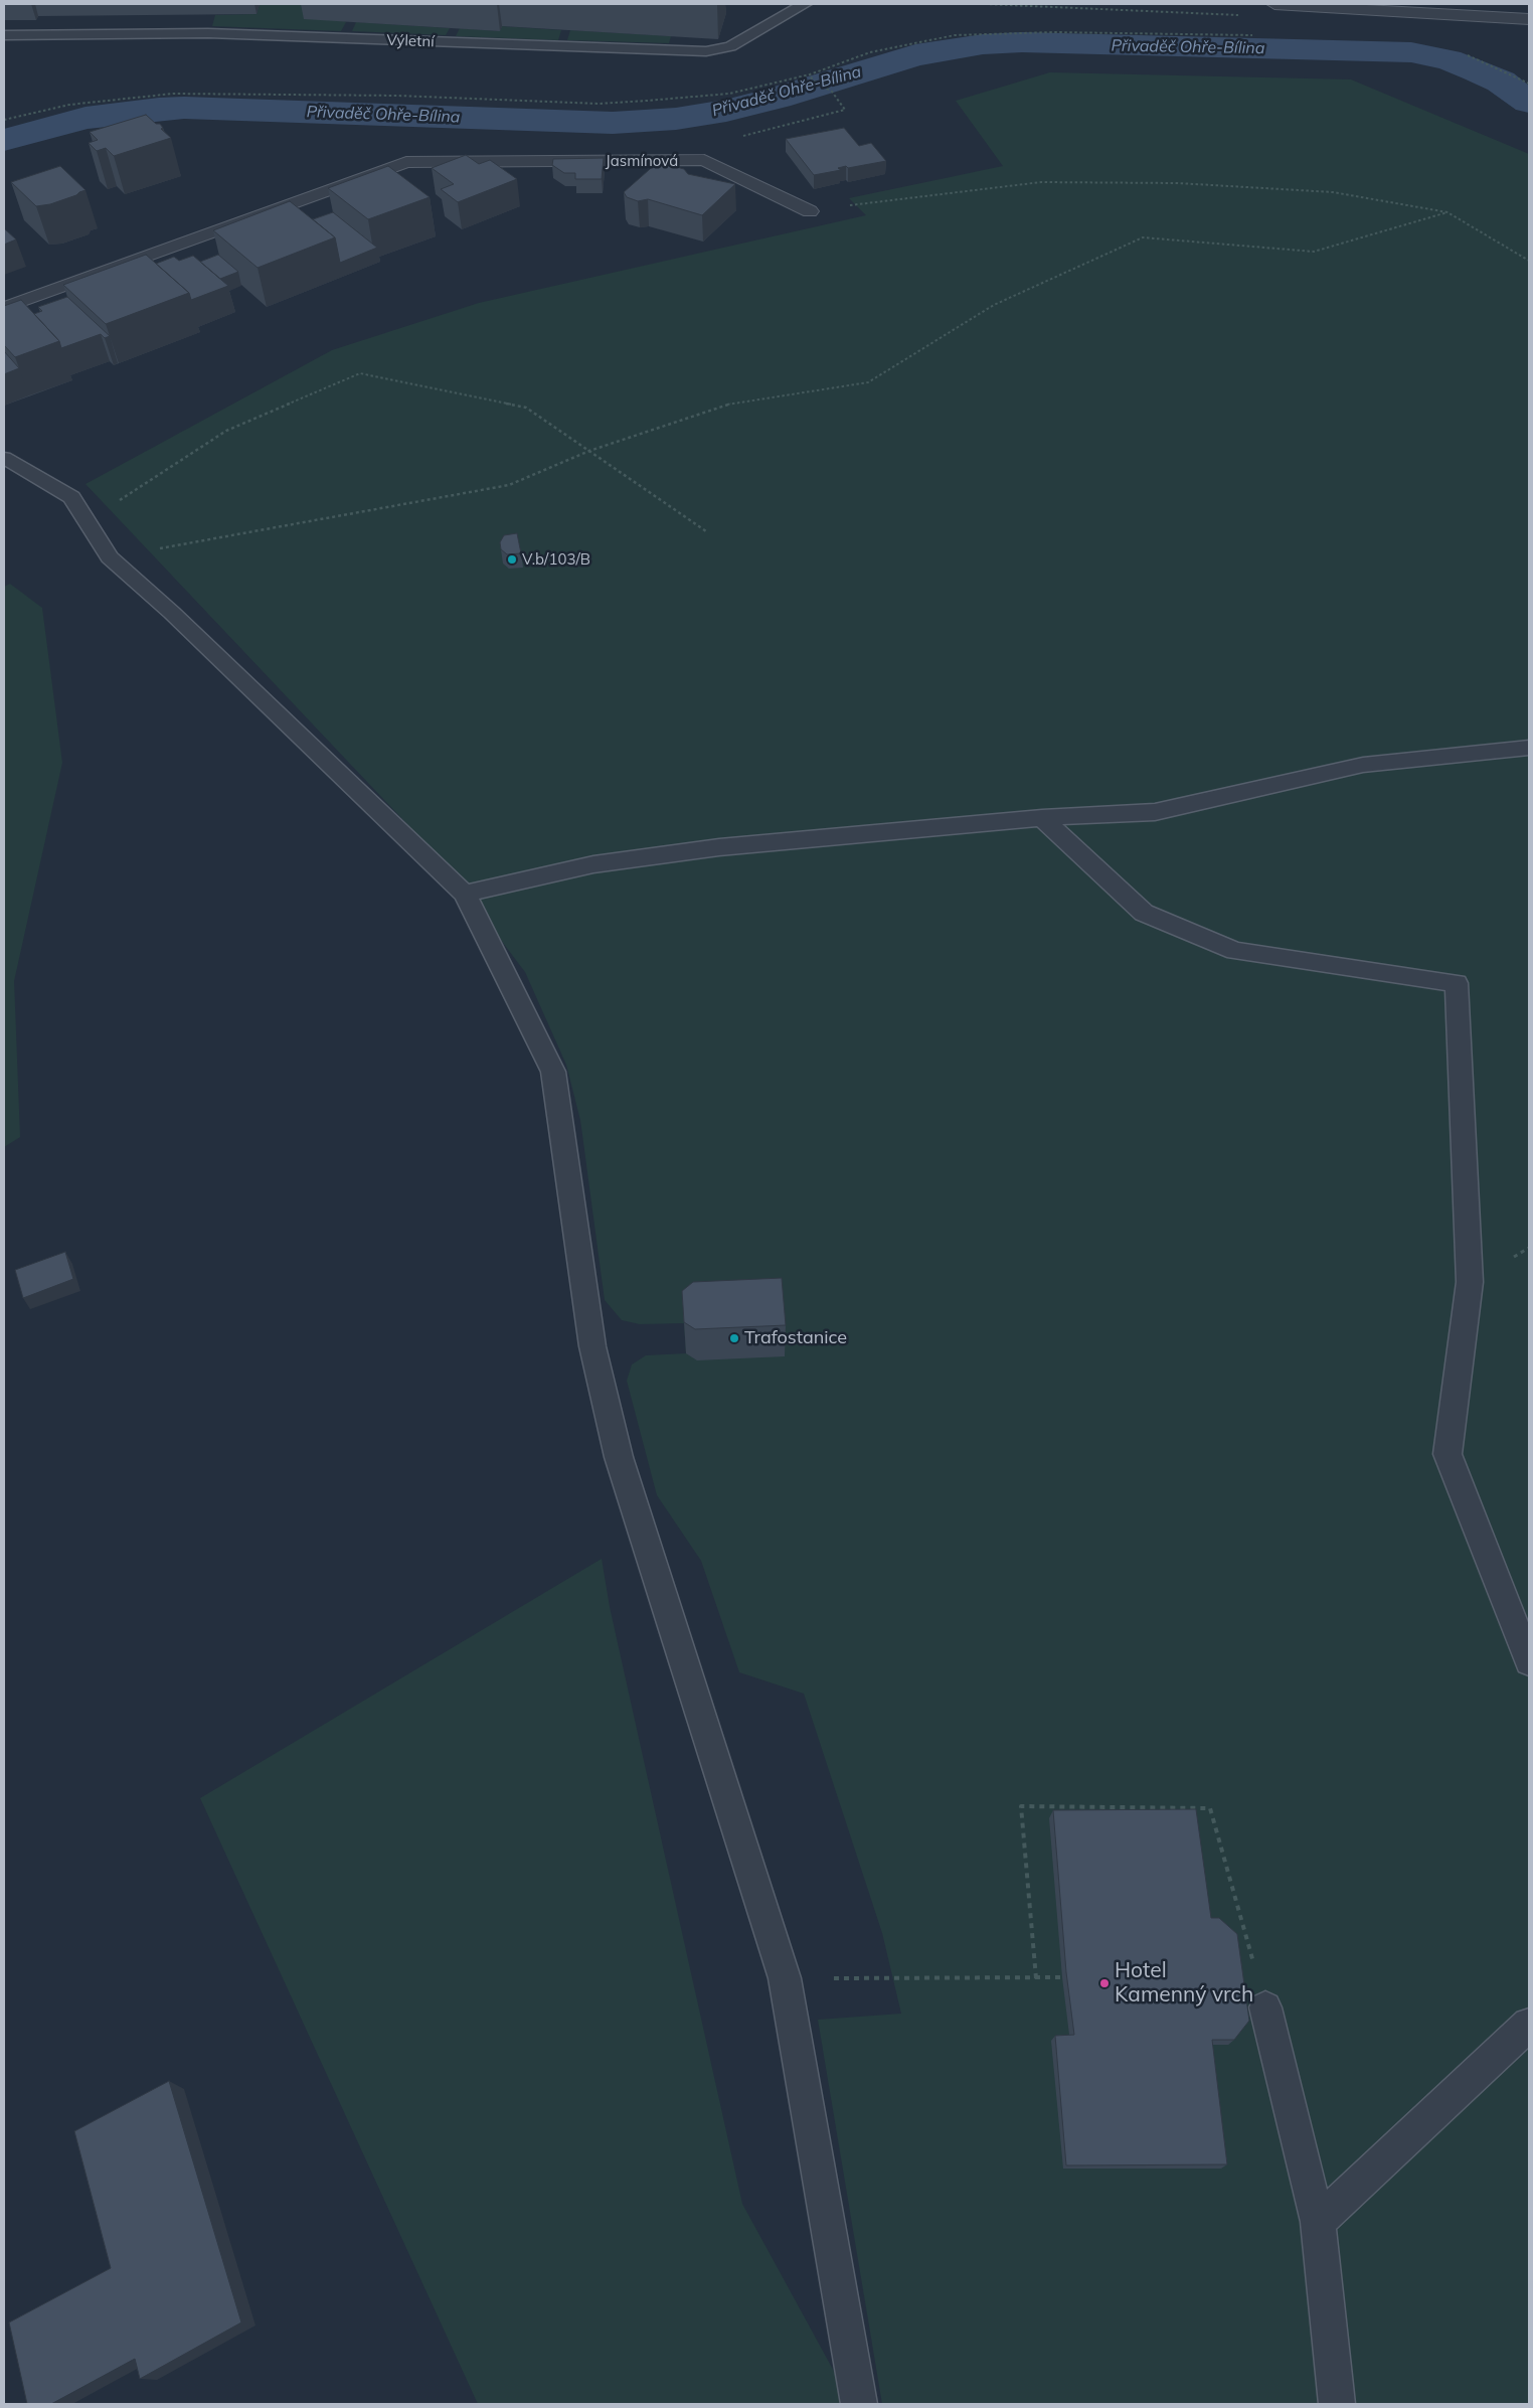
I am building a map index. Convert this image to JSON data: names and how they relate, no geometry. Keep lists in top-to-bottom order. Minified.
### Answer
{"streets":{"street":["Jasmínová"],"lane":["Výletní"]},"water":["Přivaděč Ohře-Bílina"],"places":["V.b/103/B","Trafostanice","Hotel Kamenný vrch"]}
